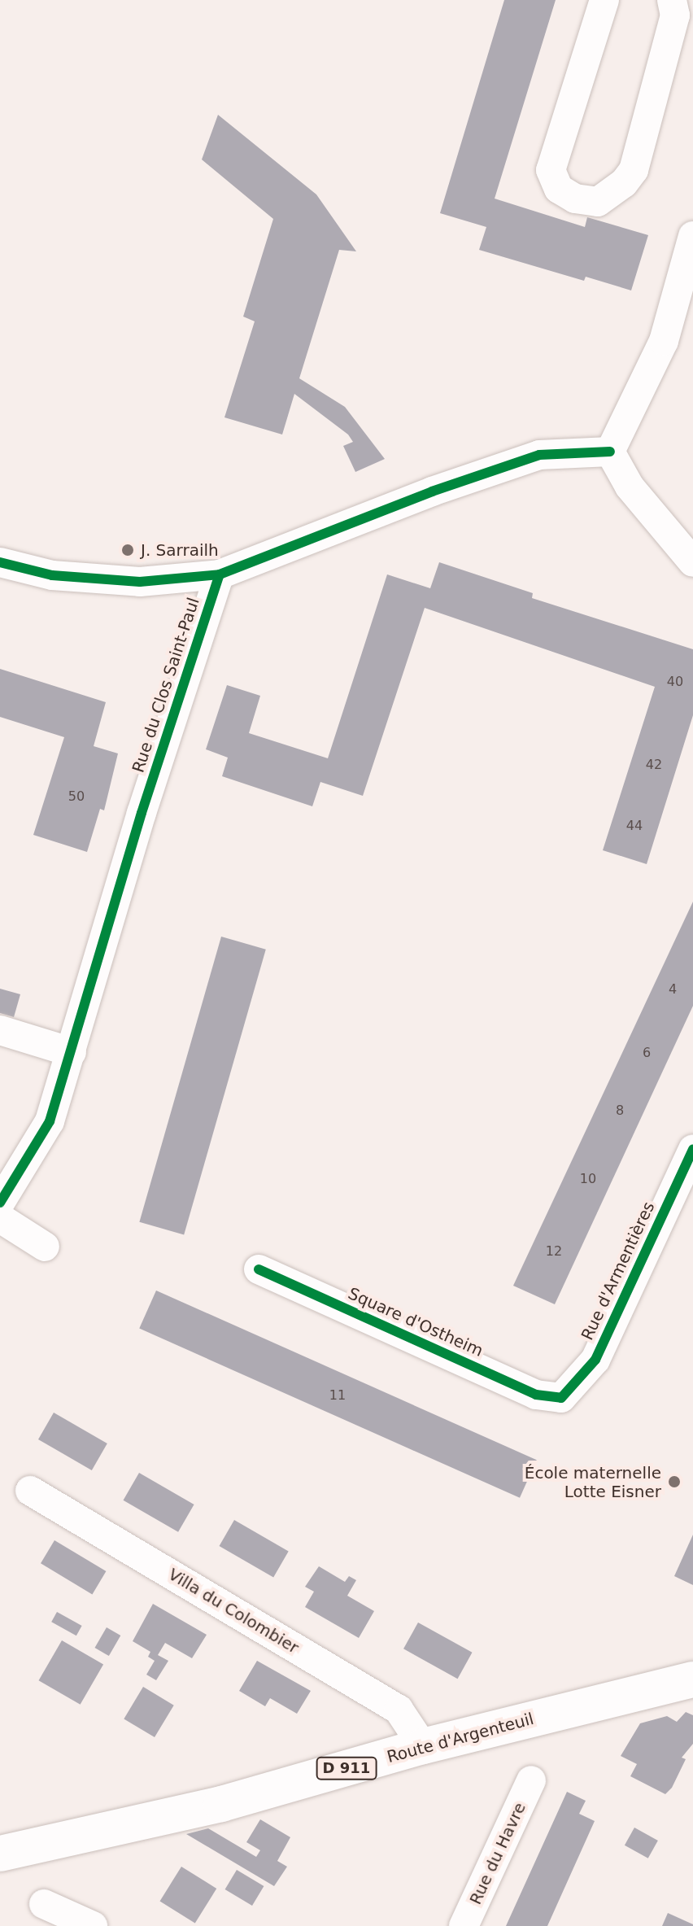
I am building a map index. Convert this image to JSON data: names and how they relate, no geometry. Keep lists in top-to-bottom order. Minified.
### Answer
{"streets":{"main road":["Route d'Argenteuil","D 911"],"street":["Rue du Clos Saint-Paul","Rue d'Armentières","Square d'Ostheim","Villa du Colombier","Rue du Havre"]},"crossings":[["Rue d'Armentières","Square d'Ostheim"],["Villa du Colombier","Route d'Argenteuil"]],"places":["J. Sarrailh","École maternelle Lotte Eisner"],"house_numbers":["40","42","50","44","4","6","8","10","12","11"]}
